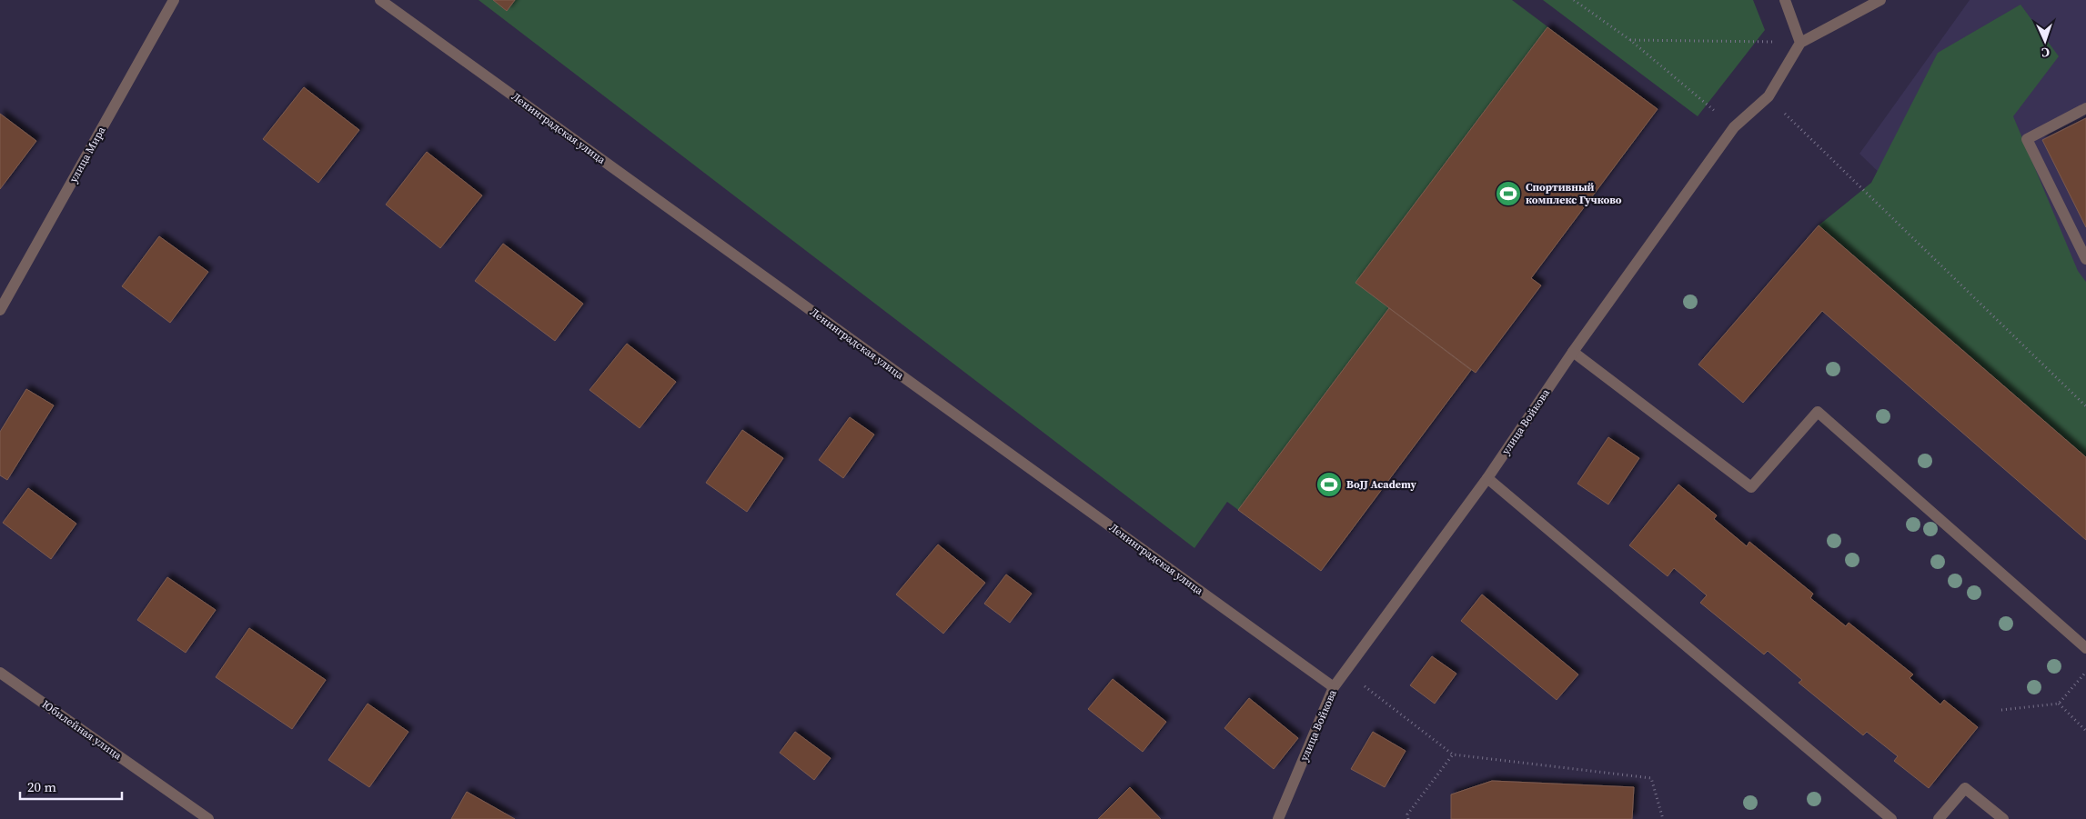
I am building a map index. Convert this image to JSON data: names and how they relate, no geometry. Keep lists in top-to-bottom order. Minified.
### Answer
{"streets":{"street":["Ленинградская улица","улица Мира","улица Войкова","Юбилейная улица"]},"crossings":[["Ленинградская улица","улица Войкова"]],"places":{"sports":["Спортивный комплекс Гучково","BoJJ Academy"]},"scale_bar":"20 m","north":"bottom"}
